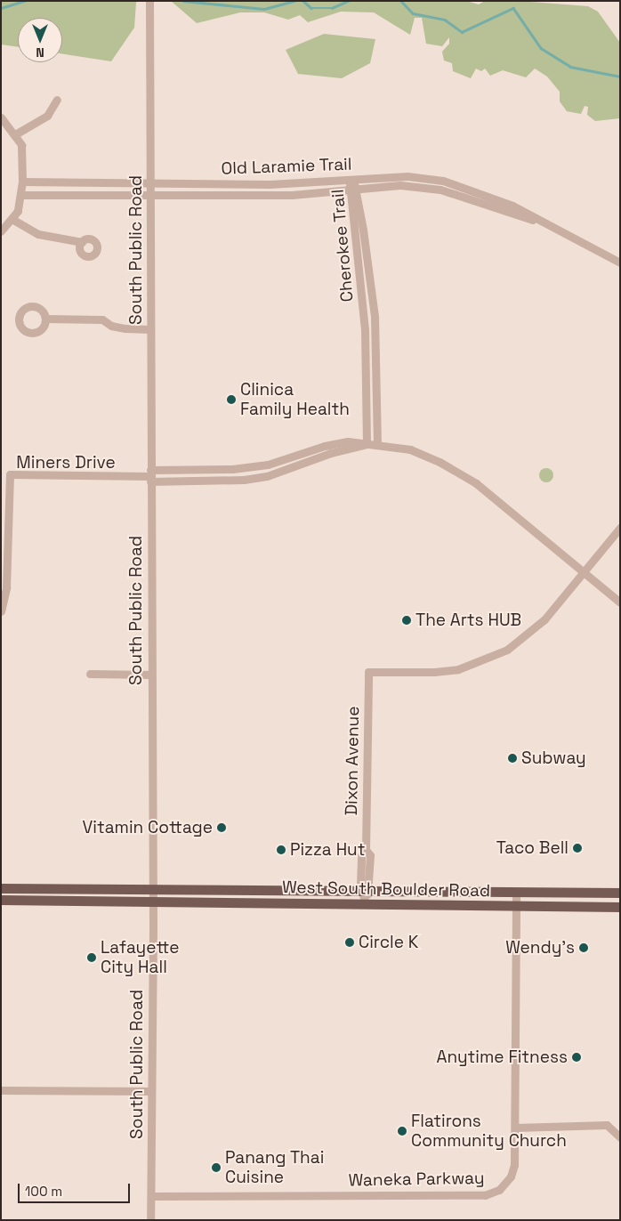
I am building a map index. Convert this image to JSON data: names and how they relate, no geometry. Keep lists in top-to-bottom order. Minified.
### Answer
{"streets":{"main road":["West South Boulder Road"],"street":["Old Laramie Trail","Cherokee Trail","South Public Road","Miners Drive","Dixon Avenue","Waneka Parkway"]},"crossings":[["Old Laramie Trail","Cherokee Trail"],["Old Laramie Trail","South Public Road"],["South Public Road","Miners Drive"],["South Public Road","West South Boulder Road"],["South Public Road","Waneka Parkway"],["Dixon Avenue","West South Boulder Road"],["West South Boulder Road","Waneka Parkway"]],"places":["Clinica Family Health","The Arts HUB","Subway","Vitamin Cottage","Taco Bell","Pizza Hut","Circle K","Wendy's","Lafayette City Hall","Anytime Fitness","Flatirons Community Church","Panang Thai Cuisine"],"scale_bar":"100 m","north":"bottom"}
